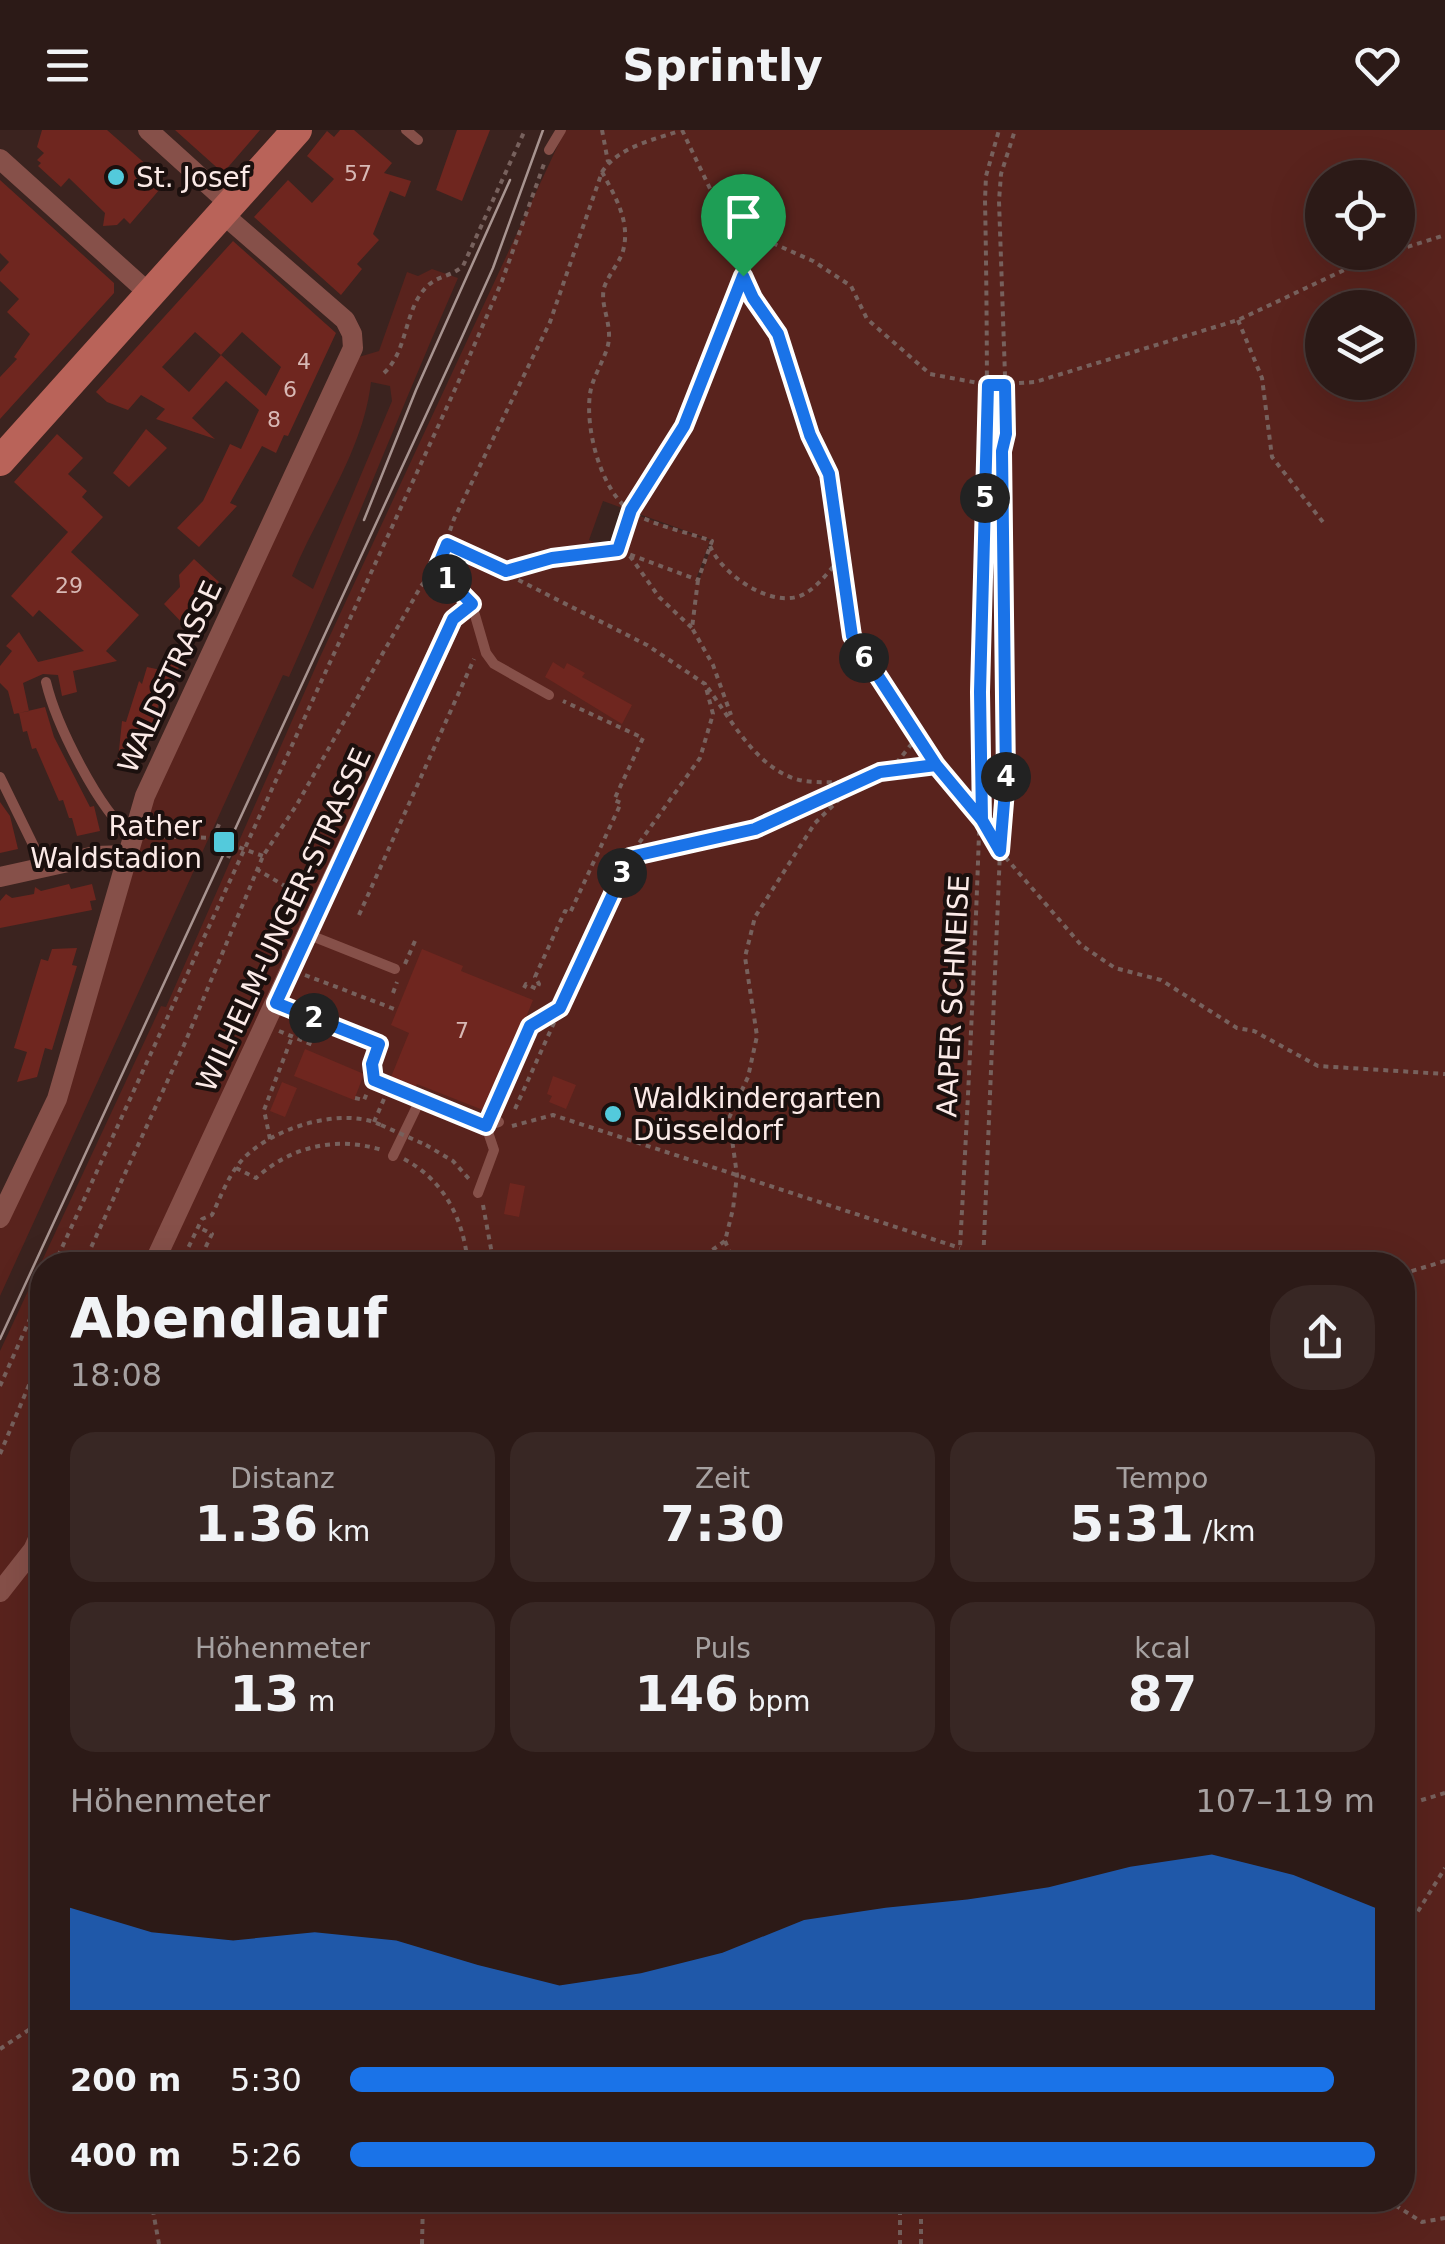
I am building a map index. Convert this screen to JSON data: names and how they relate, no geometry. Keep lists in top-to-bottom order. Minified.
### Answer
{"streets":{"street":["WALDSTRASSE","WILHELM-UNGER-STRASSE"],"path":["AAPER SCHNEISE"]},"places":{"other":["St. Josef","Waldkindergarten Düsseldorf"],"transit":["Rather Waldstadion"]},"house_numbers":["57","4","6","8","29","7"],"page":{"header":"Sprintly","pins":["5","1","6","4","3","2"],"heading":["Abendlauf","18:08"],"stats":[["Distanz","1.36 km"],["Zeit","7:30"],["Tempo","5:31 /km"],["Höhenmeter","13 m"],["Puls","146 bpm"],["kcal","87"]],"chart":["Höhenmeter","107–119 m"],"list":[{"name":"200 m","note":"5:30"},{"name":"400 m","note":"5:26"}]}}
